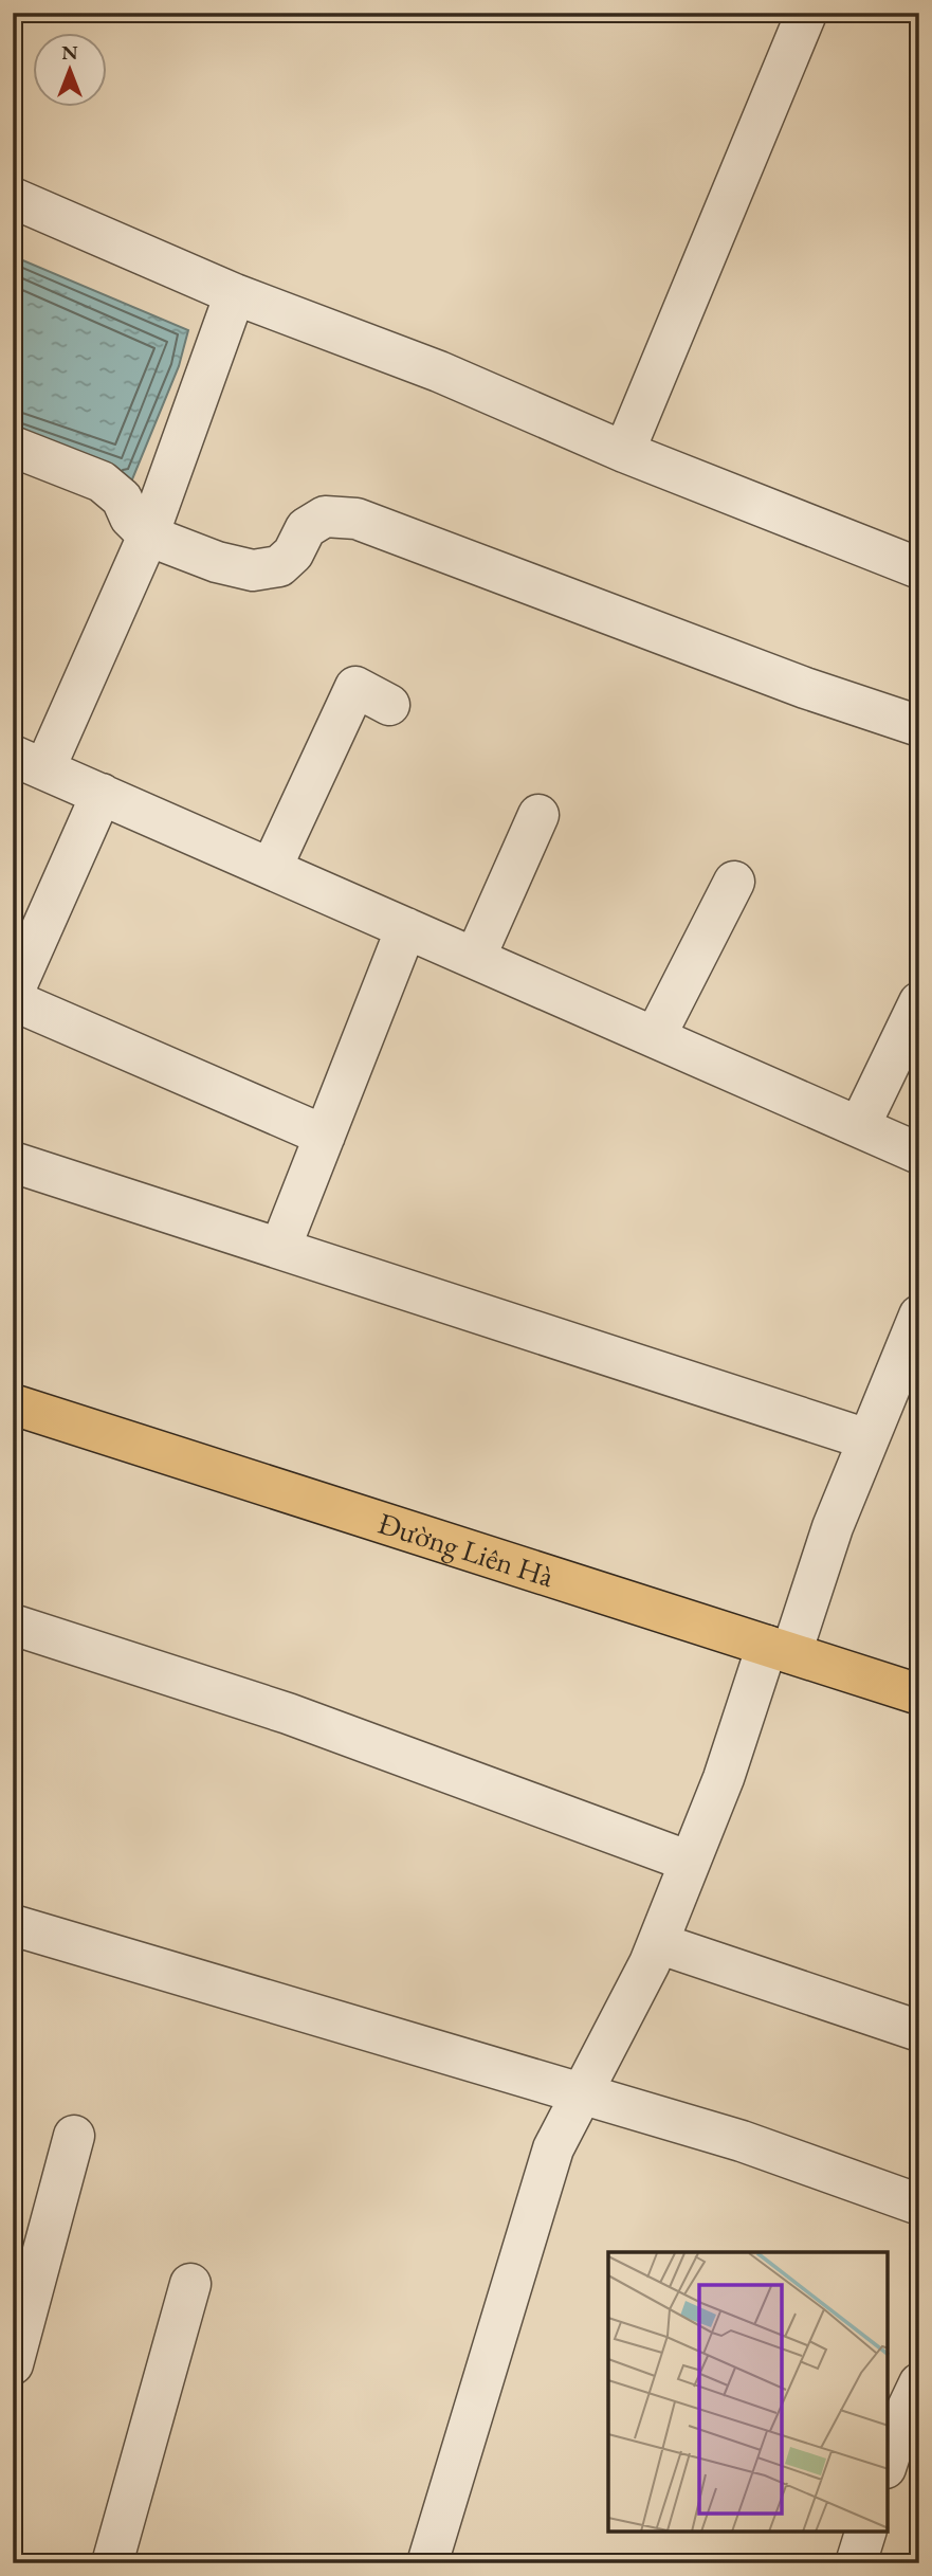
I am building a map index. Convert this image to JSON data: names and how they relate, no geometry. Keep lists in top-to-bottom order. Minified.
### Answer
{"streets":{"main road":["Đường Liên Hà"]},"north":"top"}
